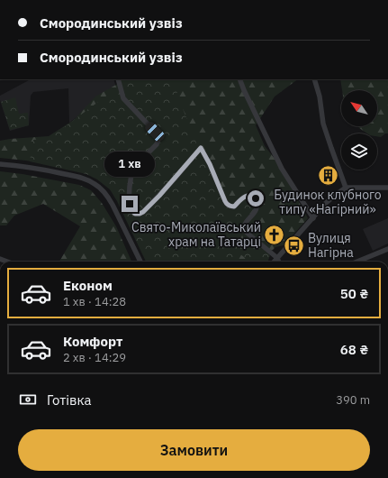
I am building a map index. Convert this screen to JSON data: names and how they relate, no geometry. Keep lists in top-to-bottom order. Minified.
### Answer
{"places":{"building":["Будинок клубного типу «Нагірний»"],"church":["Свято-Миколаївський храм на Татарці"],"bus stop":["Вулиця Нагірна"]},"north":"top left","page":{"banner":["Смородинський узвіз","Смородинський узвіз"],"bubble":"1 хв","list":[{"name":"Економ","note":"1 хв · 14:28","value":"50 ₴"},{"name":"Комфорт","note":"2 хв · 14:29","value":"68 ₴"}],"pay":["Готівка","390 m"],"buttons":"Замовити"}}
